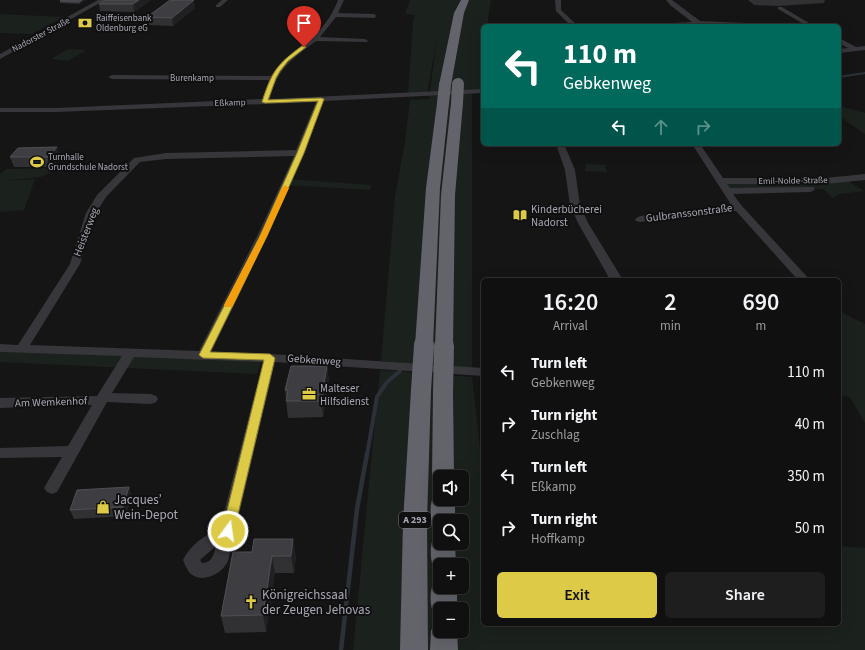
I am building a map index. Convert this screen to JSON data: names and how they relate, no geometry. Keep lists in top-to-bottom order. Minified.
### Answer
{"streets":{"highway":["A 293"],"street":["Nadorster Straße","Burenkamp","Eßkamp","Emil-Nolde-Straße","Gulbranssonstraße","Heisterweg","Gebkenweg","Am Wemkenhof"]},"crossings":[["Heisterweg","Gebkenweg"],["Gebkenweg","Am Wemkenhof"]],"places":{"bank":["Raiffeisenbank Oldenburg eG"],"sports":["Turnhalle Grundschule Nadorst"],"library":["Kinderbücherei Nadorst"],"office":["Malteser Hilfsdienst"],"shop":["Jacques’ Wein-Depot"],"church":["Königreichssaal der Zeugen Jehovas"]},"page":{"turn":["110 m","Gebkenweg"],"eta":["16:20","Arrival","2","min","690","m"],"list":[{"name":"Turn left","note":"Gebkenweg","value":"110 m"},{"name":"Turn right","note":"Zuschlag","value":"40 m"},{"name":"Turn left","note":"Eßkamp","value":"350 m"},{"name":"Turn right","note":"Hoffkamp","value":"50 m"}],"map_buttons":["+","−"],"buttons":["Exit","Share"]}}
